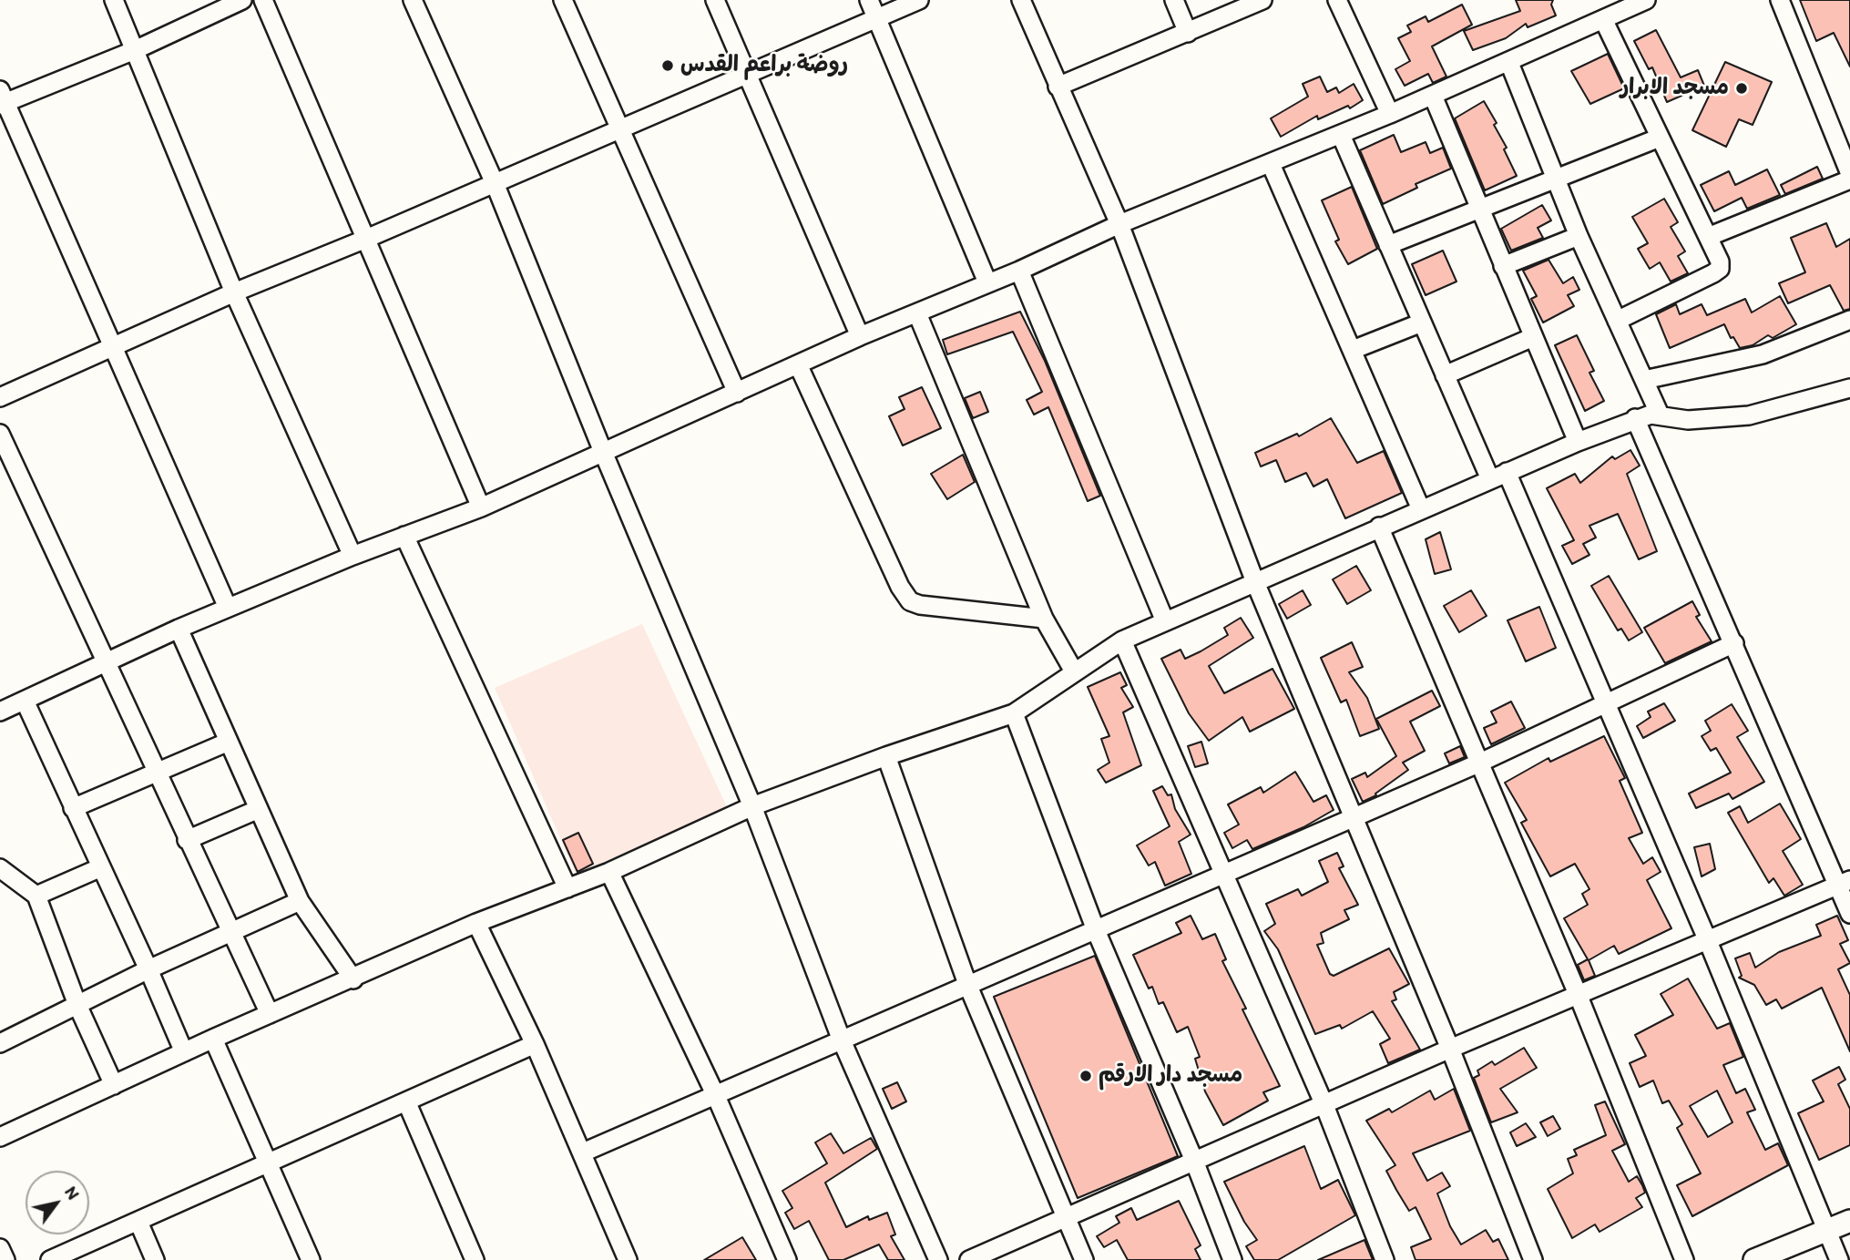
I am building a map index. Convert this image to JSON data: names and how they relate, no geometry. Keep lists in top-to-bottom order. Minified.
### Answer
{"places":["روضة براعم القدس","مسجد الابرار","مسجد دار الارقم"],"north":"top right"}
